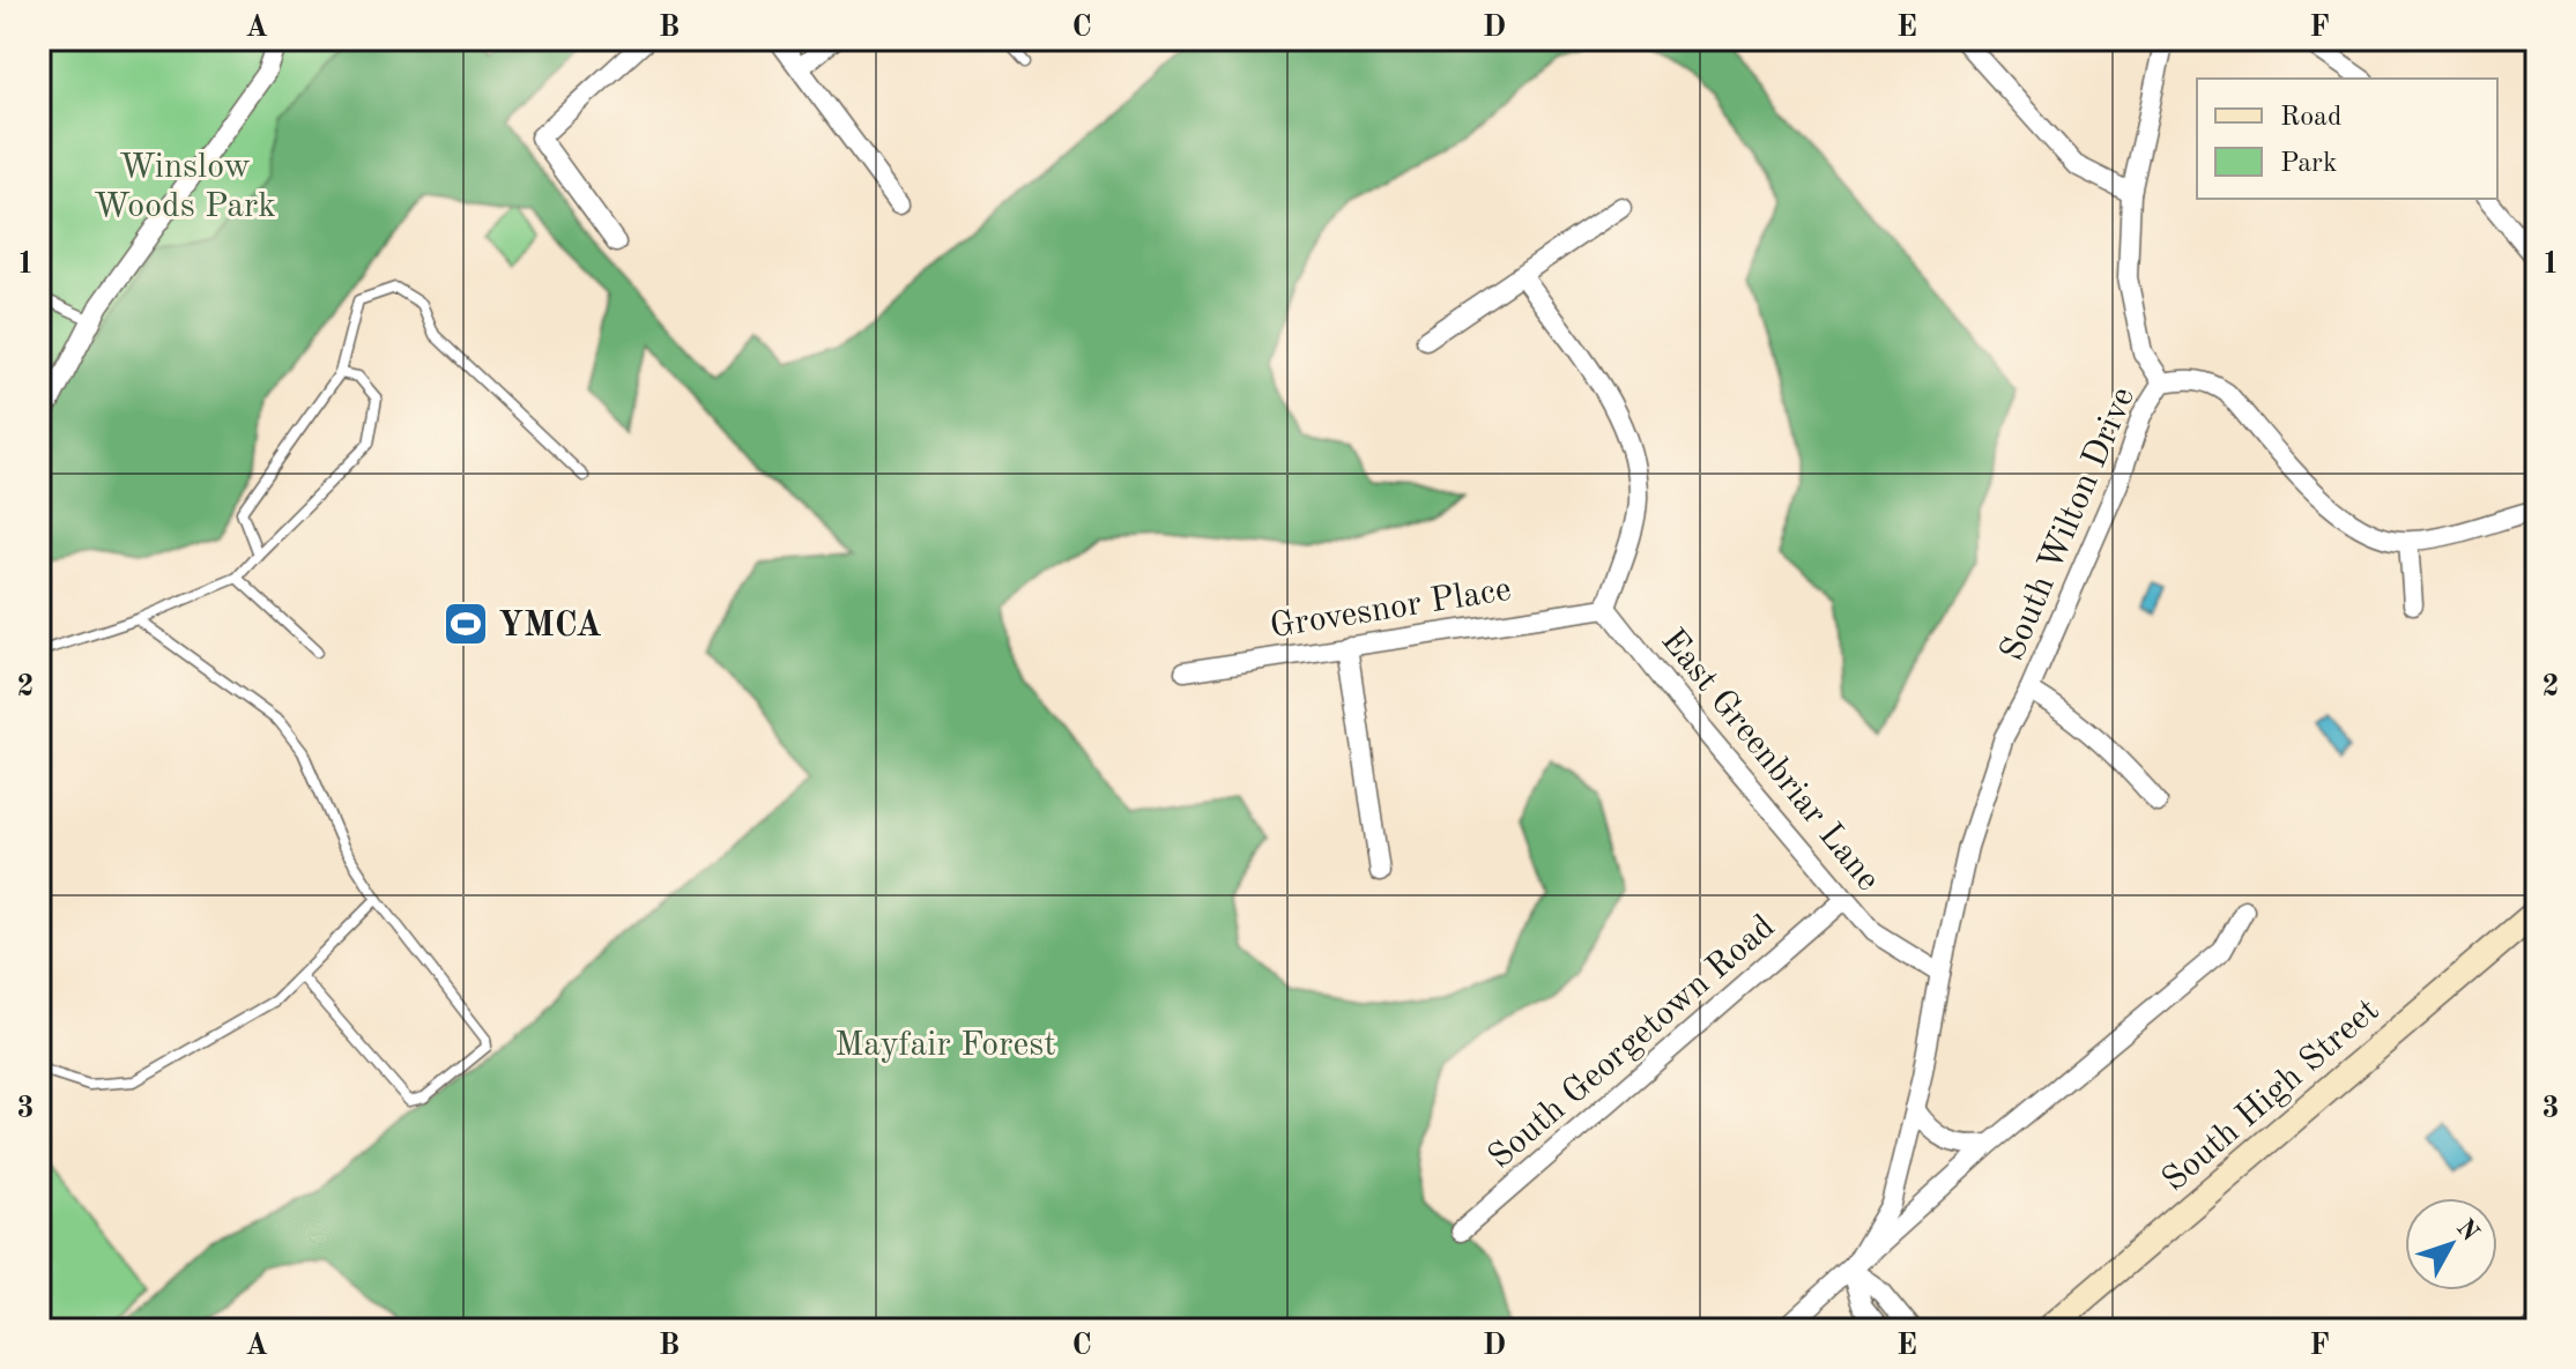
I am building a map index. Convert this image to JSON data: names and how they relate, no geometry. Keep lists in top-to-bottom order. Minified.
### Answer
{"streets":{"street":["South Wilton Drive","Grovesnor Place","East Greenbriar Lane","South Georgetown Road","South High Street"]},"crossings":[["South Wilton Drive","East Greenbriar Lane"],["Grovesnor Place","East Greenbriar Lane"],["East Greenbriar Lane","South Georgetown Road"]],"parks":["Winslow Woods Park","Mayfair Forest"],"places":{"sports":["YMCA"]},"legend":["Road","Park"],"north":"top right","grid":{"columns":["A","B","C","D","E","F"],"rows":["1","2","3"]}}
